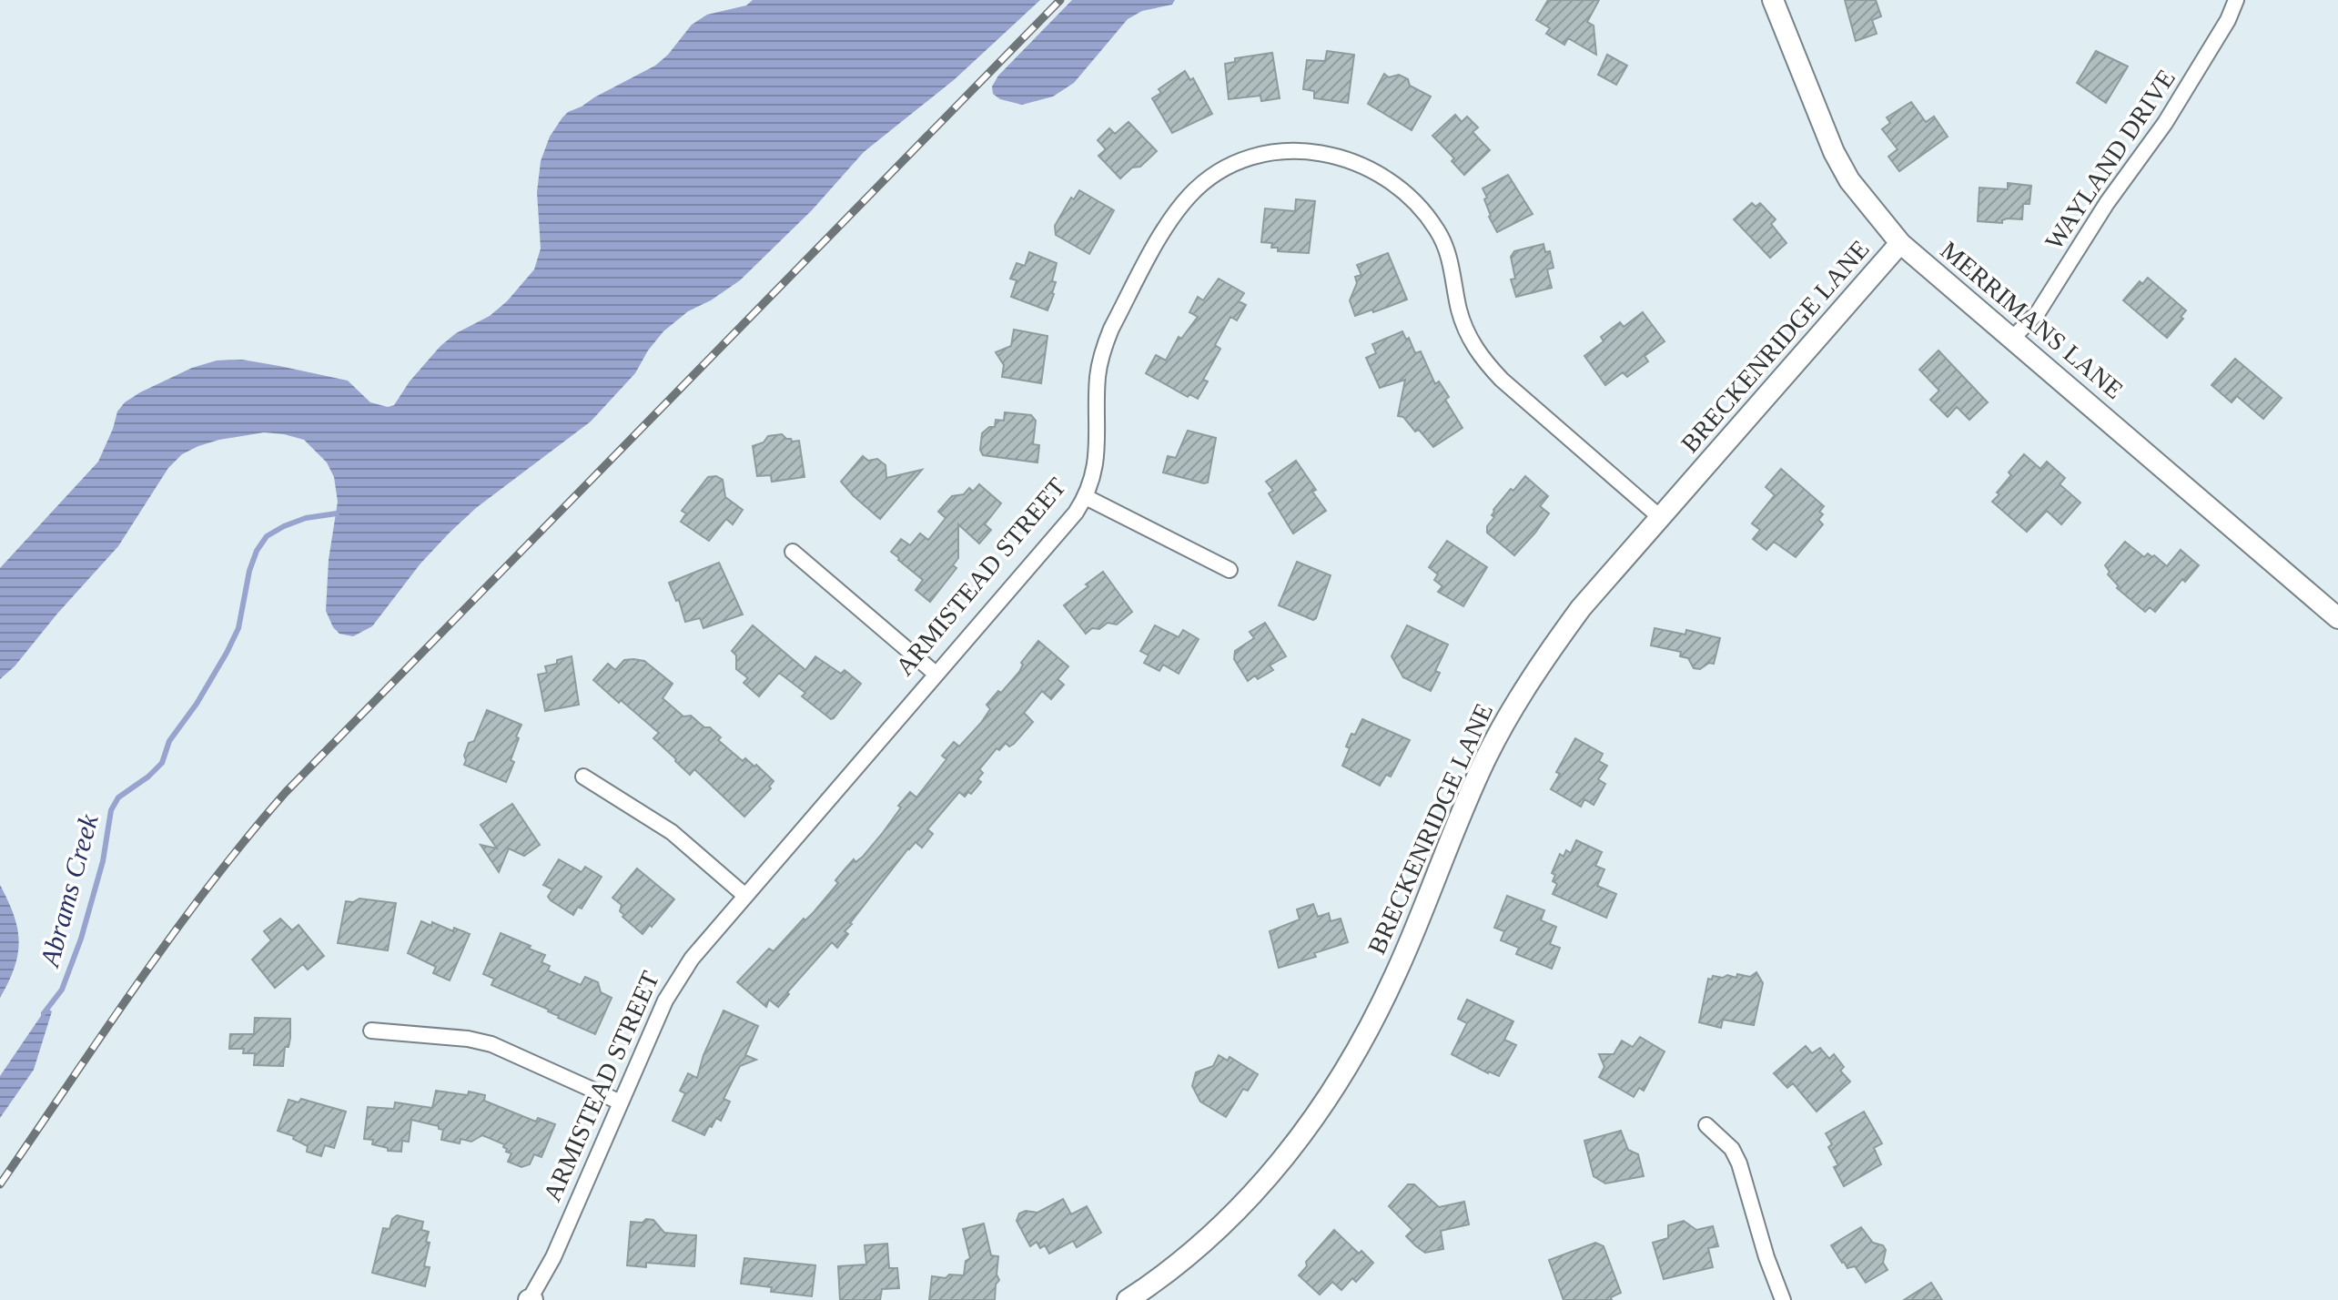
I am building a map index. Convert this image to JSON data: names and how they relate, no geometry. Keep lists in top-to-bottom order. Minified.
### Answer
{"streets":{"street":["WAYLAND DRIVE","MERRIMANS LANE","BRECKENRIDGE LANE","ARMISTEAD STREET"]},"crossings":[["WAYLAND DRIVE","MERRIMANS LANE"],["MERRIMANS LANE","BRECKENRIDGE LANE"],["BRECKENRIDGE LANE","ARMISTEAD STREET"]],"water":["Abrams Creek"]}
